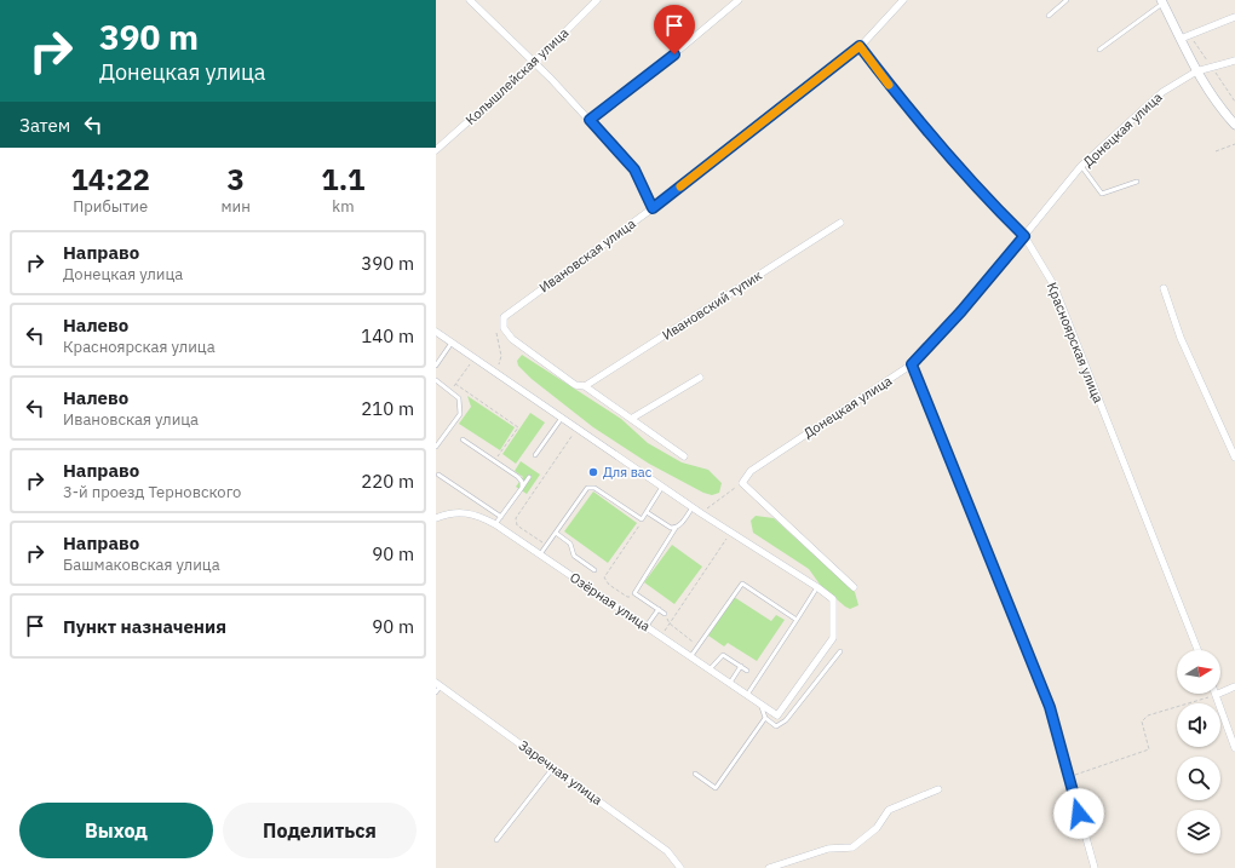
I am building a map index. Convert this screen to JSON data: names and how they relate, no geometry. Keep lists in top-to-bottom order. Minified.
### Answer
{"streets":{"street":["Колышлейская улица","Донецкая улица","Ивановская улица","Ивановский тупик","Красноярская улица","Озёрная улица","Заречная улица"]},"crossings":[["Донецкая улица","Красноярская улица"],["Ивановская улица","Красноярская улица"]],"places":["Для вас"],"north":"right","page":{"turn":["390 m","Донецкая улица"],"then":"Затем","eta":["14:22","Прибытие","3","мин","1.1","km"],"list":[{"name":"Направо","note":"Донецкая улица","value":"390 m"},{"name":"Налево","note":"Красноярская улица","value":"140 m"},{"name":"Налево","note":"Ивановская улица","value":"210 m"},{"name":"Направо","note":"3-й проезд Терновского","value":"220 m"},{"name":"Направо","note":"Башмаковская улица","value":"90 m"},{"name":"Пункт назначения","value":"90 m"}],"buttons":["Выход","Поделиться"]}}
